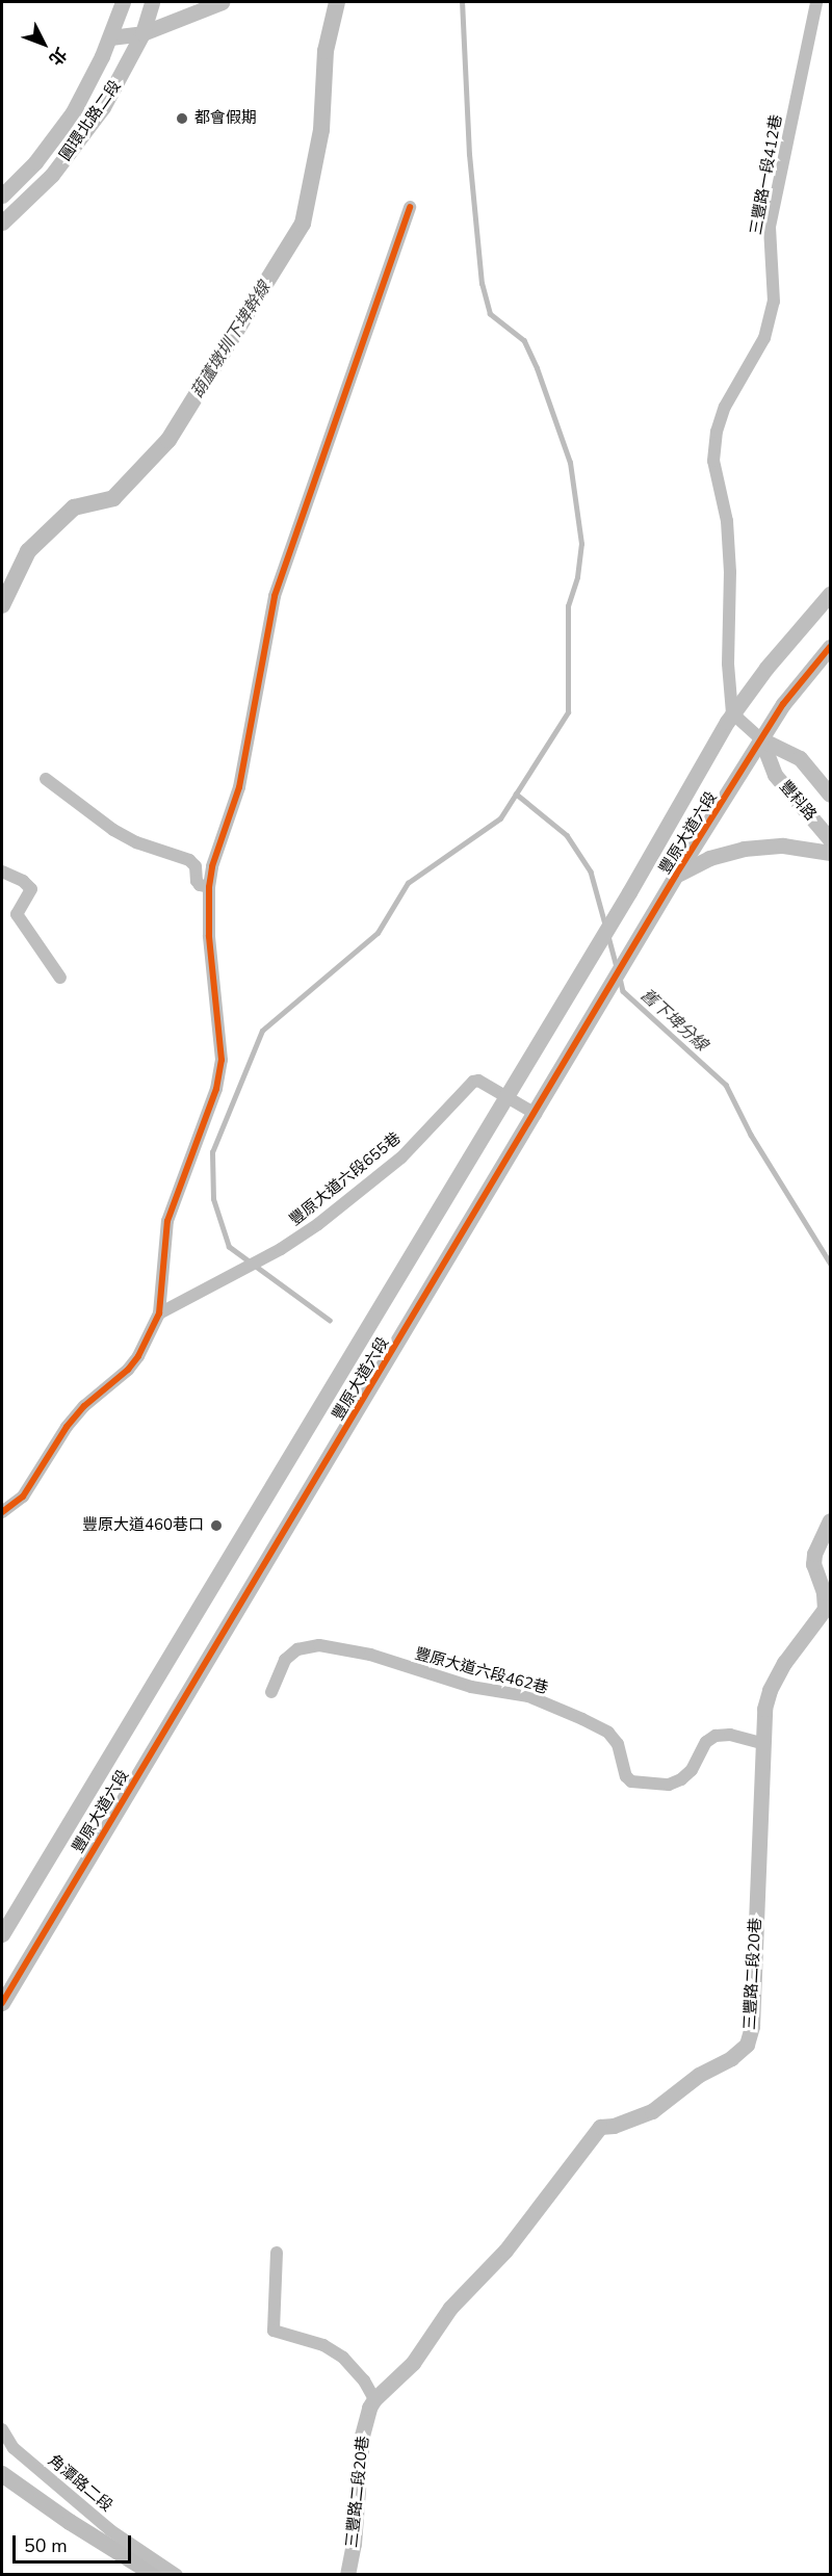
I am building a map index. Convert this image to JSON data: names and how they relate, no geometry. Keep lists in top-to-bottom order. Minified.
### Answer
{"streets":{"street":["圓環北路二段","三豐路一段412巷","豐科路","豐原大道六段","豐原大道六段655巷","豐原大道六段462巷","三豐路二段20巷","角潭路二段"]},"crossings":[["三豐路一段412巷","豐原大道六段"],["豐科路","豐原大道六段"],["豐原大道六段","豐原大道六段655巷"],["豐原大道六段462巷","三豐路二段20巷"]],"water":["葫蘆墩圳下埤幹線","舊下埤分線"],"places":["都會假期","豐原大道460巷口"],"scale_bar":"50 m","north":"bottom right"}
